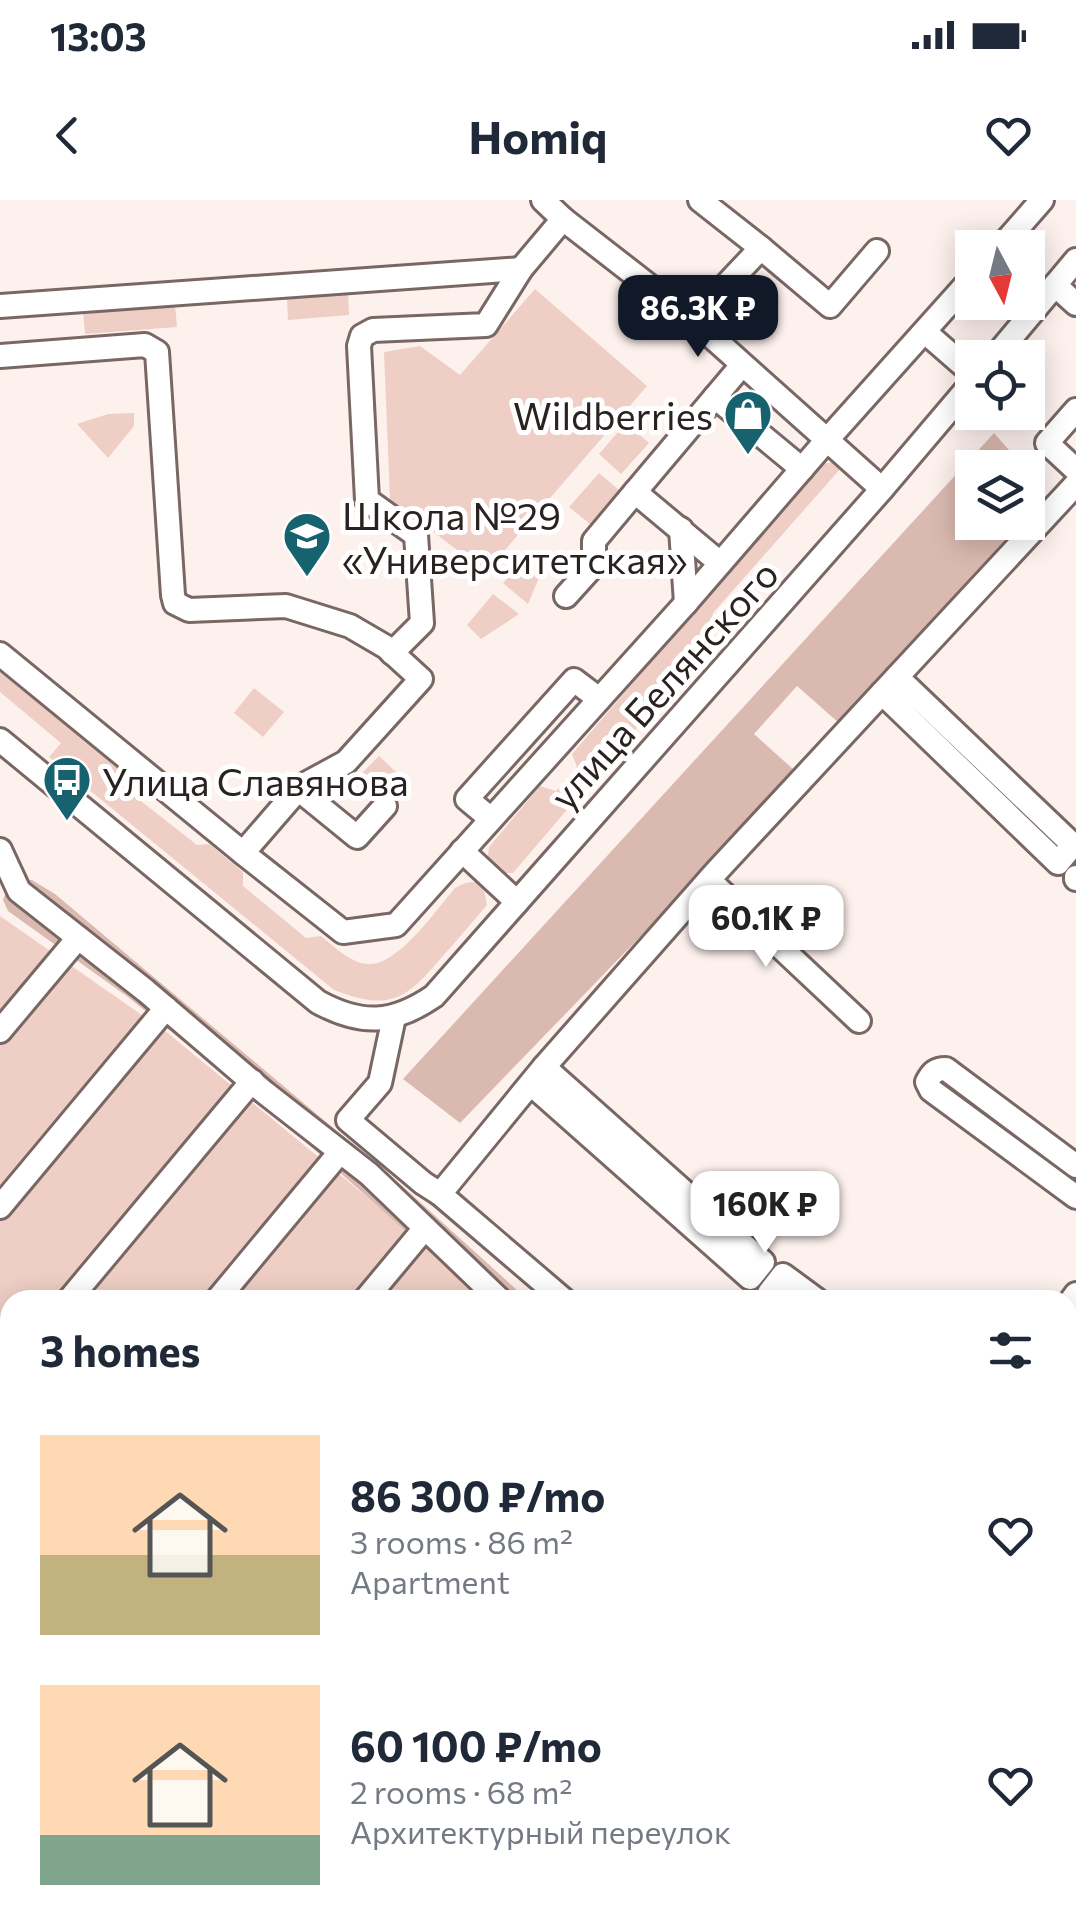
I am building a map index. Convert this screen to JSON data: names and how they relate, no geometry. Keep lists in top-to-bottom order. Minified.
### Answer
{"streets":{"street":["улица Белянского"]},"places":{"shop":["Wildberries"],"school or university":["Школа №29 «Университетская»"],"bus stop":["Улица Славянова"]},"north":"bottom","page":{"status":"13:03","header":"Homiq","price":["86.3K ₽","60.1K ₽","160K ₽"],"heading":"3 homes","list":[{"name":"86 300 ₽/mo","note":"3 rooms · 86 m² · Apartment"},{"name":"60 100 ₽/mo","note":"2 rooms · 68 m² · Архитектурный переулок"}]}}
